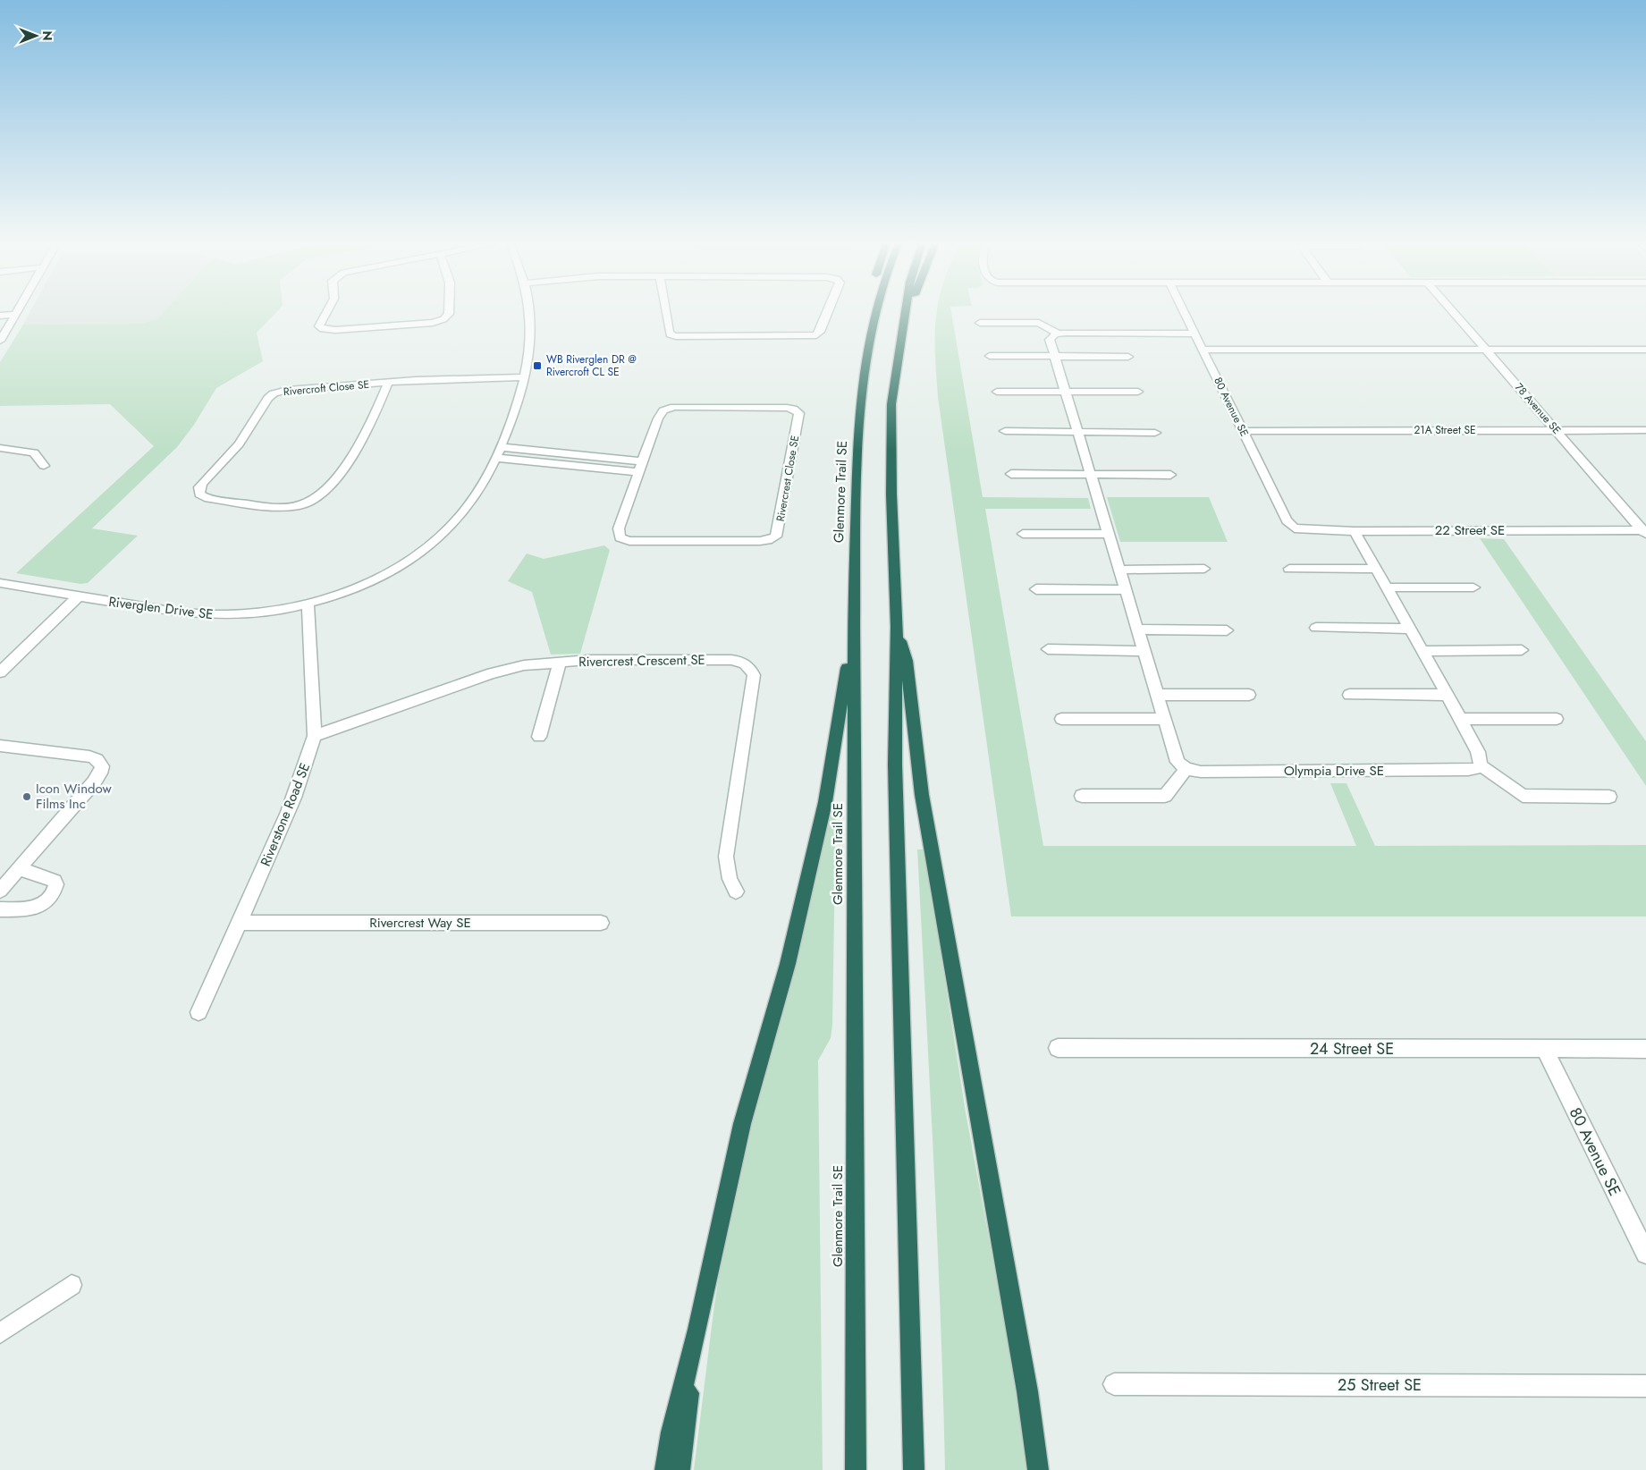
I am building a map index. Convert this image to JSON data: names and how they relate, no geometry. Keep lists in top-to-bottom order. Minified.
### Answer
{"streets":{"highway":["Glenmore Trail SE"],"street":["Rivercroft Close SE","80 Avenue SE","78 Avenue SE","21A Street SE","Rivercrest Close SE","22 Street SE","Riverglen Drive SE","Rivercrest Crescent SE","Olympia Drive SE","Riverstone Road SE","Rivercrest Way SE","24 Street SE","25 Street SE"]},"crossings":[["Rivercroft Close SE","Riverglen Drive SE"],["80 Avenue SE","21A Street SE"],["80 Avenue SE","22 Street SE"],["80 Avenue SE","24 Street SE"],["78 Avenue SE","21A Street SE"],["78 Avenue SE","22 Street SE"],["Riverglen Drive SE","Riverstone Road SE"],["Rivercrest Crescent SE","Riverstone Road SE"],["Riverstone Road SE","Rivercrest Way SE"]],"places":{"transit":["WB Riverglen DR @ Rivercroft CL SE"],"other":["Icon Window Films Inc"]},"north":"right"}
